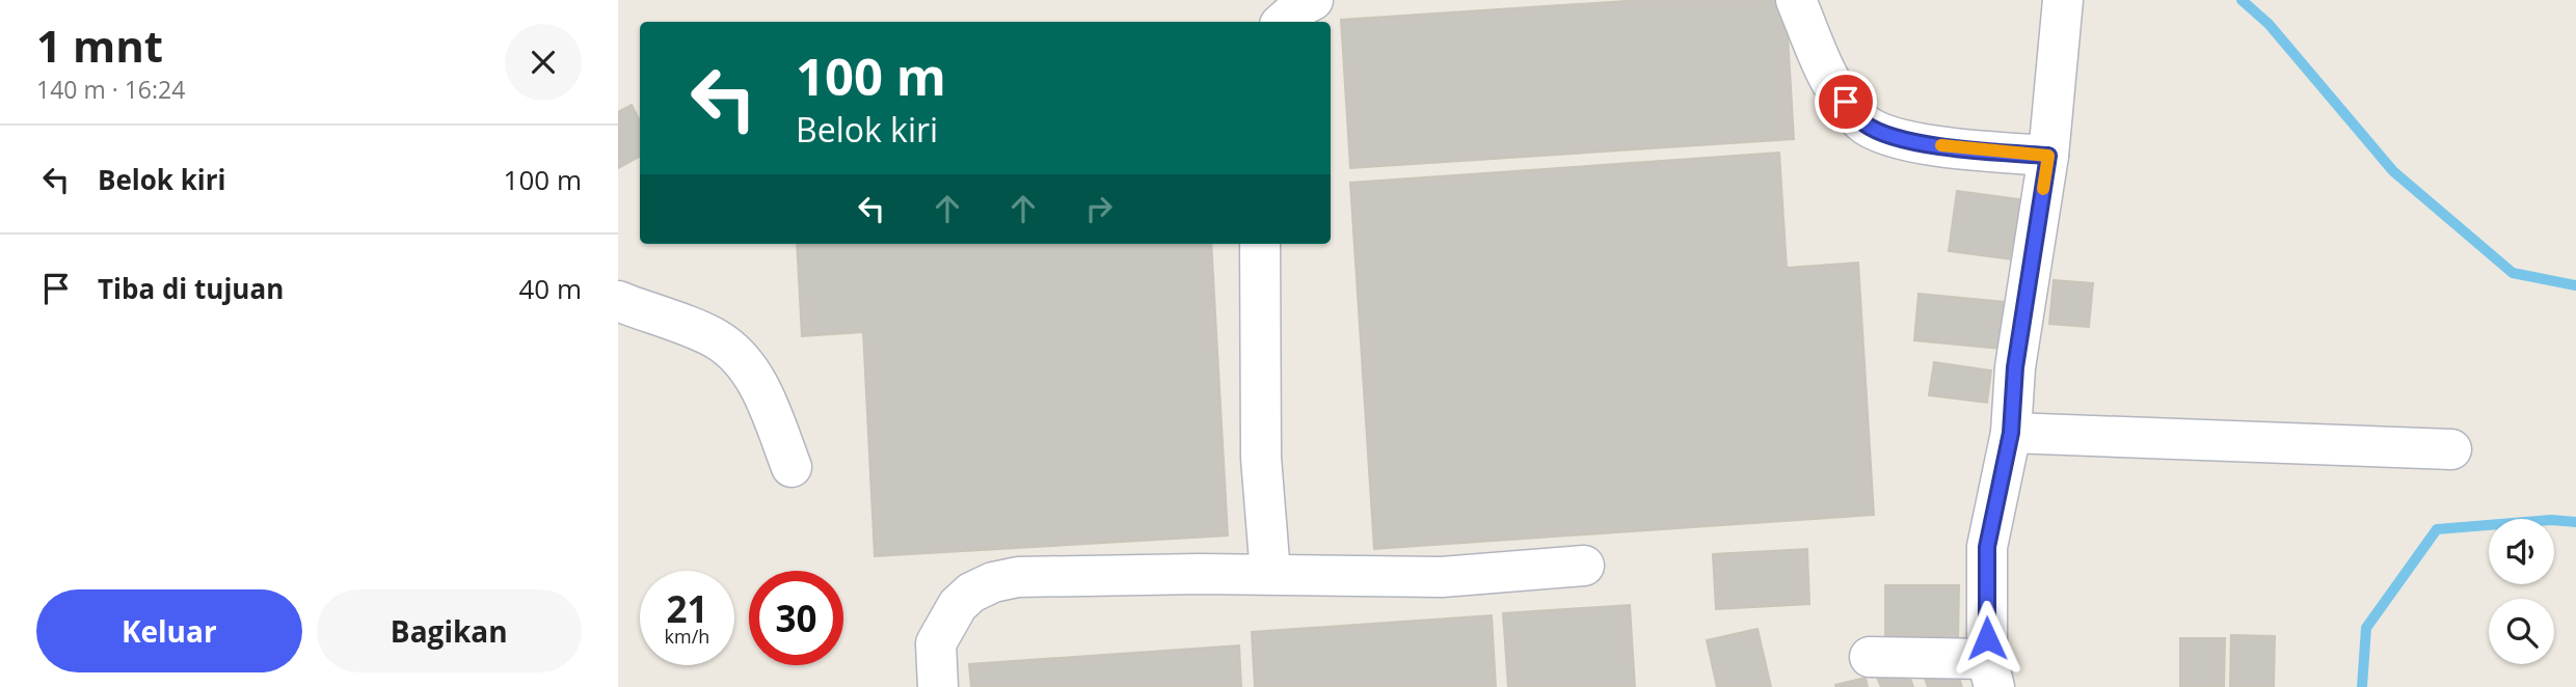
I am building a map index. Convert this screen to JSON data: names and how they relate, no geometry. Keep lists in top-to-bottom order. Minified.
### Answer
{"page":{"heading":["1 mnt","140 m · 16:24"],"turn":["100 m","Belok kiri"],"list":[{"name":"Belok kiri","value":"100 m"},{"name":"Tiba di tujuan","value":"40 m"}],"speed":"21 km/h","limit":"30","buttons":["Keluar","Bagikan"]}}
